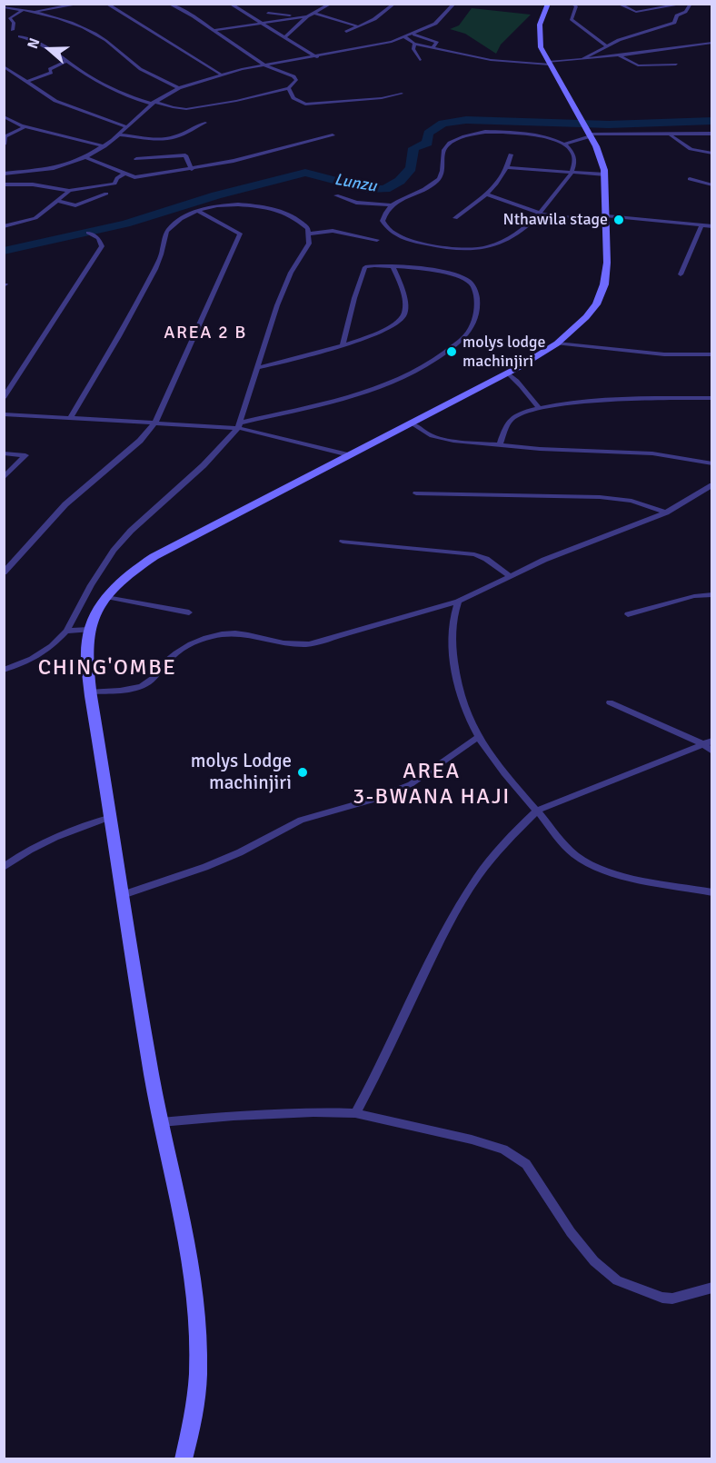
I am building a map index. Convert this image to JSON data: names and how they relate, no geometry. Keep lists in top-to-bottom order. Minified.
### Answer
{"districts":["AREA 2 B","CHING'OMBE","AREA 3-BWANA HAJI"],"water":["Lunzu"],"places":["Nthawila stage","molys lodge machinjiri","molys Lodge machinjiri"],"north":"left"}
